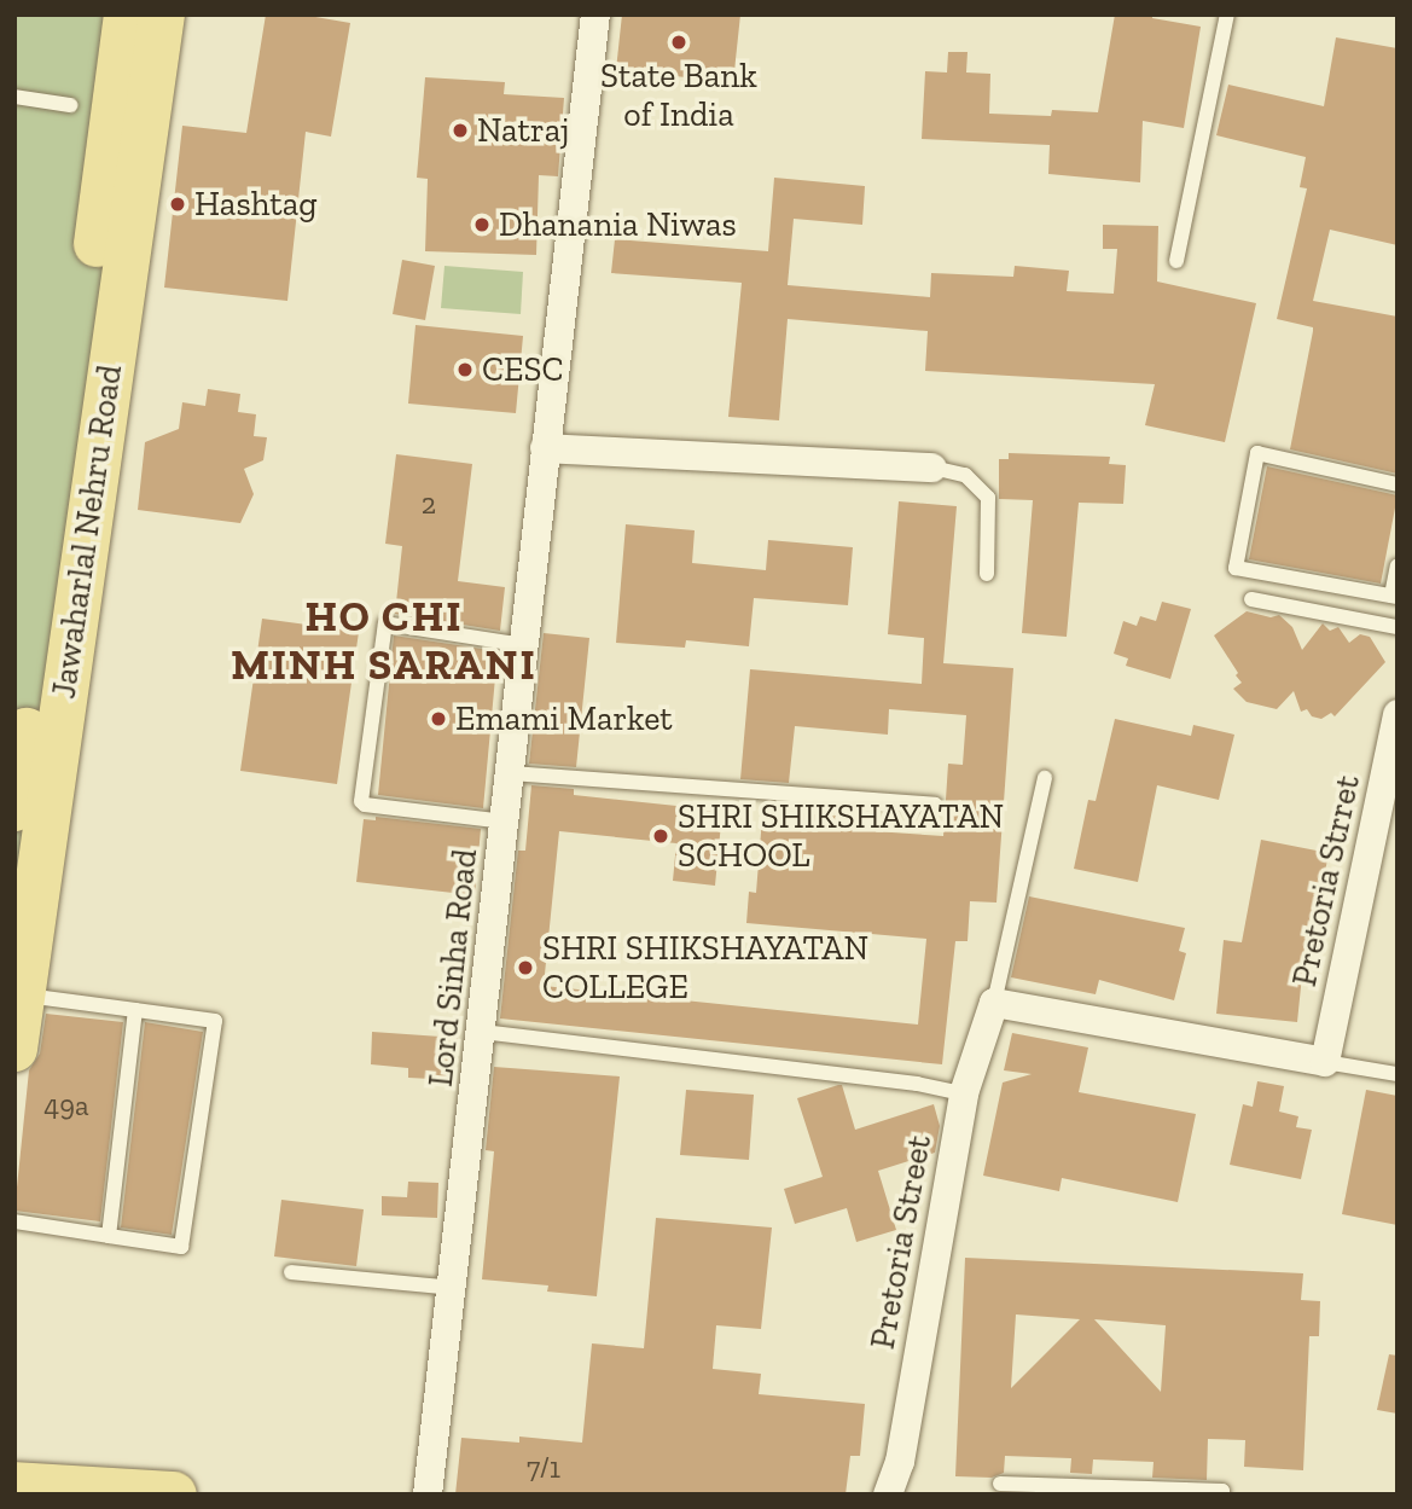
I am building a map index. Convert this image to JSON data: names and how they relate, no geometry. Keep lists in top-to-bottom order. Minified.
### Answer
{"streets":{"main road":["Jawaharlal Nehru Road"],"street":["Pretoria Strret","Lord Sinha Road","Pretoria Street"]},"districts":["HO CHI MINH SARANI"],"places":["State Bank of India","Natraj","Hashtag","Dhanania Niwas","CESC","Emami Market","SHRI SHIKSHAYATAN SCHOOL","SHRI SHIKSHAYATAN COLLEGE"],"house_numbers":["2","49a","7/1"]}
